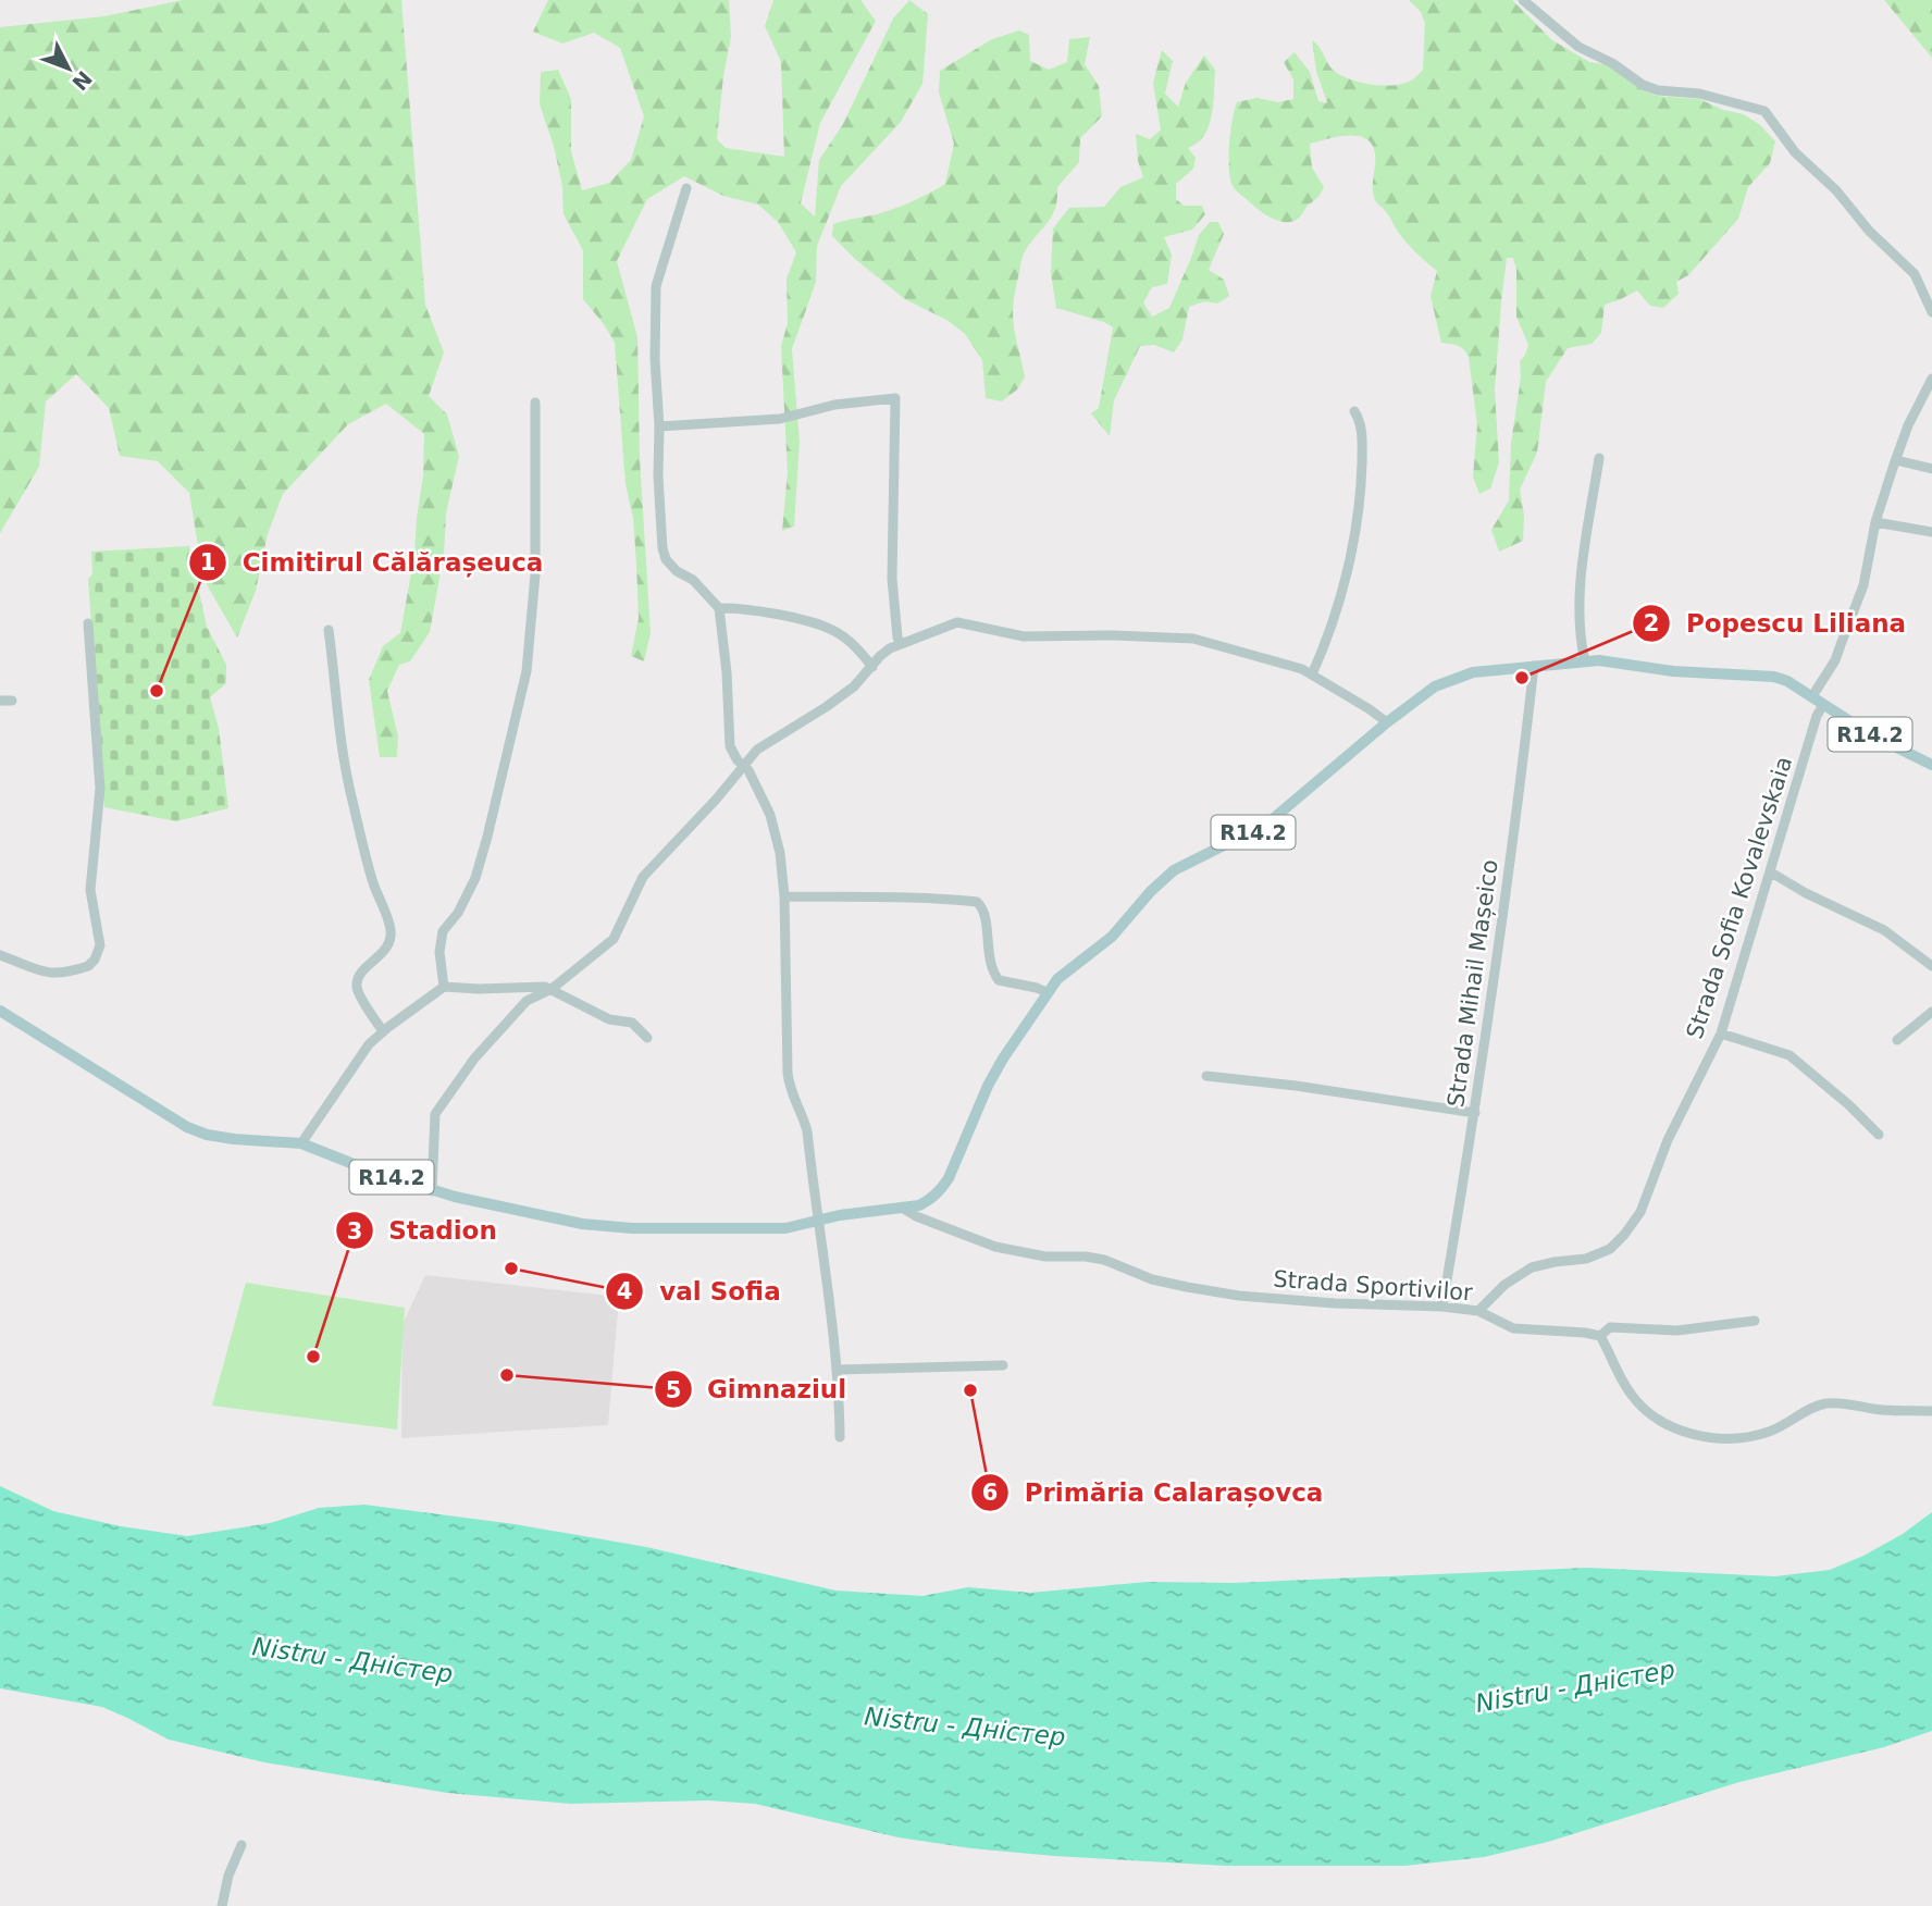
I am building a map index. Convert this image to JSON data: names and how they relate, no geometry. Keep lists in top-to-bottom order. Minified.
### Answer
{"streets":{"main road":["R14.2"],"street":["Strada Sofia Kovalevskaia","Strada Mihail Mașeico","Strada Sportivilor"]},"crossings":[["R14.2","Strada Sofia Kovalevskaia"],["R14.2","Strada Mihail Mașeico"],["R14.2","Strada Sportivilor"],["Strada Sofia Kovalevskaia","Strada Sportivilor"],["Strada Mihail Mașeico","Strada Sportivilor"]],"water":["Nistru - Дністер"],"places":["Popescu Liliana","Cimitirul Călărașeuca","val Sofia","Stadion","Gimnaziul","Primăria Calarașovca"],"north":"bottom right"}
